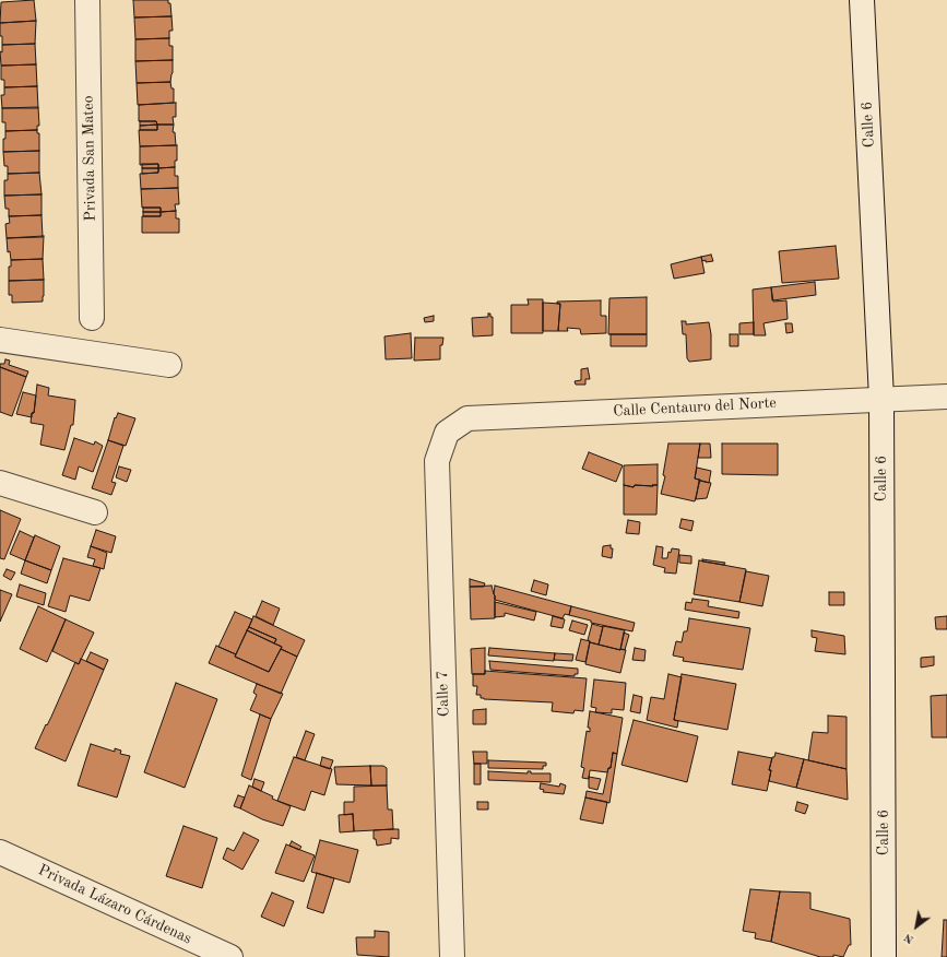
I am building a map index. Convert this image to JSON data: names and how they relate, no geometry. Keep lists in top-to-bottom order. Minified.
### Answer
{"streets":{"street":["Calle 6","Privada San Mateo","Calle Centauro del Norte","Calle 7","Privada Lázaro Cárdenas"]},"crossings":[["Calle 6","Calle Centauro del Norte"],["Calle Centauro del Norte","Calle 7"]],"north":"bottom left"}
